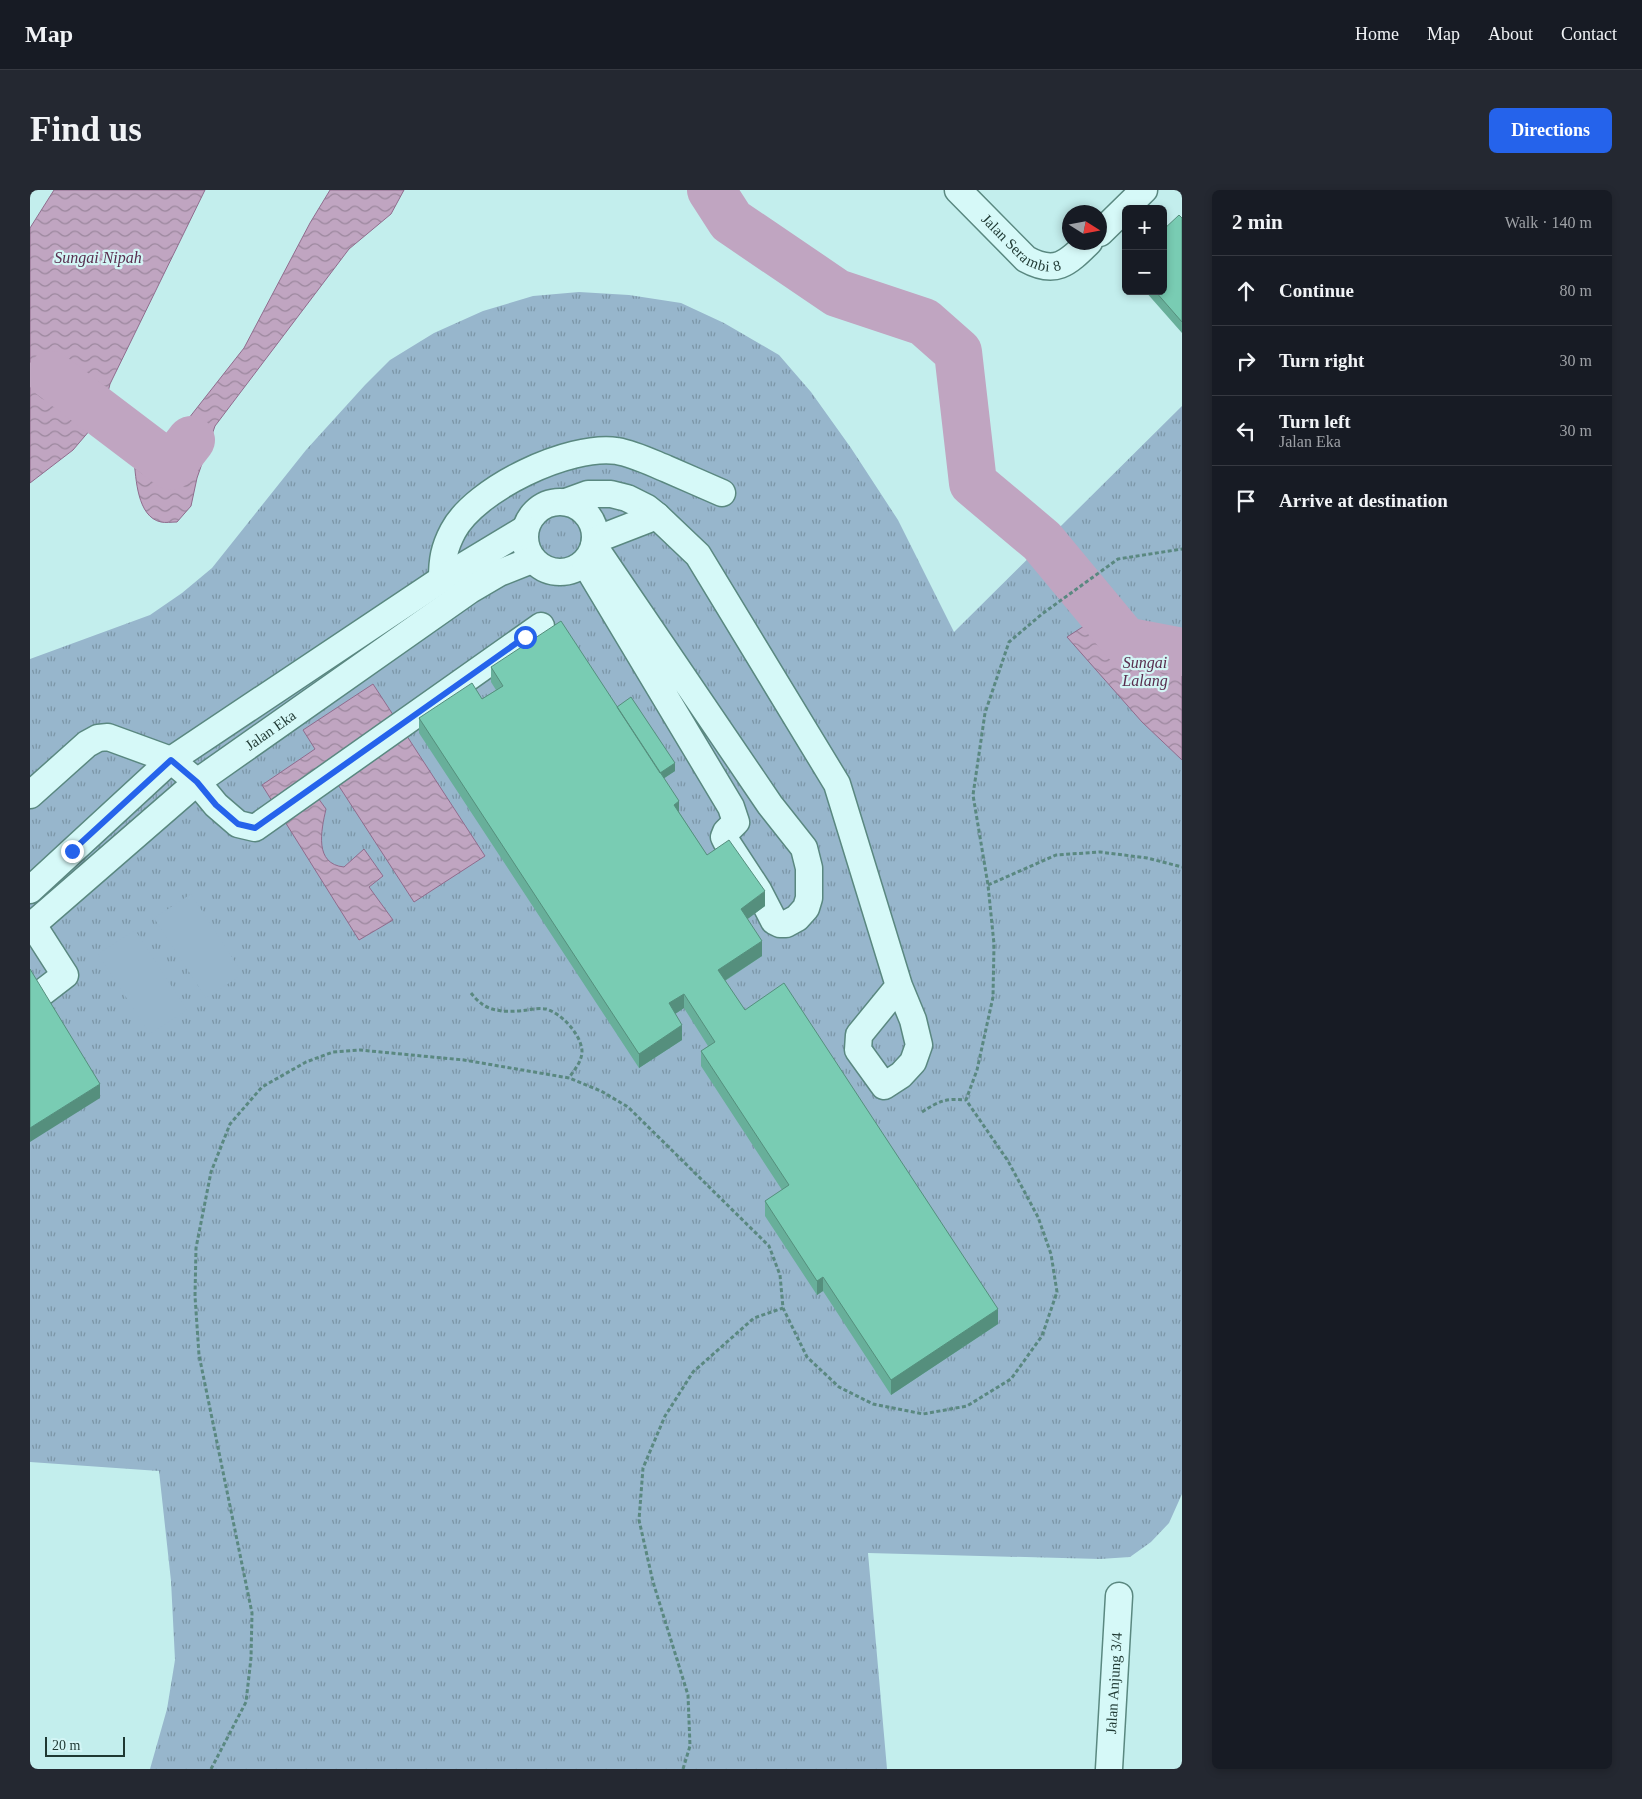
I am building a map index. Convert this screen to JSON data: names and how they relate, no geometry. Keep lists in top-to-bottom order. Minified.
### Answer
{"streets":{"street":["Jalan Serambi 8","Jalan Eka","Jalan Anjung 3/4"]},"water":["Sungai Nipah","Sungai Lalang"],"scale_bar":"20 m","north":"right","page":{"header":"Map","nav":["Home","Map","About","Contact"],"buttons":"Directions","title":"Find us","heading":["2 min","Walk · 140 m"],"map_buttons":["+","−"],"list":[["Continue","80 m"],["Turn right","30 m"],["Turn left","Jalan Eka","30 m"],"Arrive at destination"],"scale":"20 m"}}
